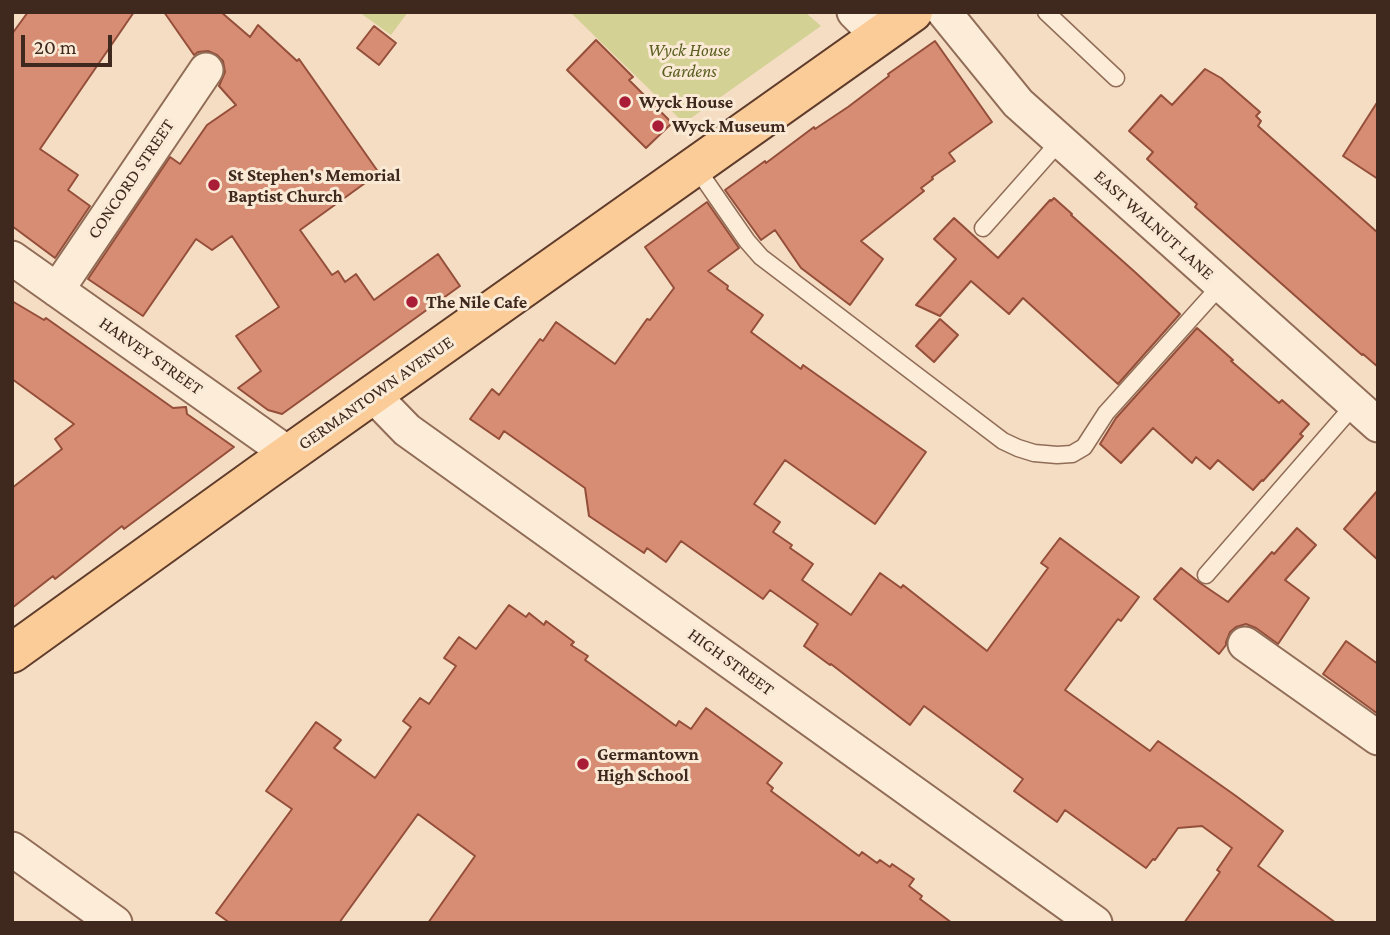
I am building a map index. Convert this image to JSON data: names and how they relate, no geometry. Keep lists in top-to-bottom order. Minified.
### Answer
{"streets":{"main road":["GERMANTOWN AVENUE"],"street":["CONCORD STREET","EAST WALNUT LANE","HARVEY STREET","HIGH STREET"]},"crossings":[["CONCORD STREET","HARVEY STREET"],["HARVEY STREET","GERMANTOWN AVENUE"],["GERMANTOWN AVENUE","HIGH STREET"]],"parks":["Wyck House Gardens"],"places":["Wyck House","Wyck Museum","St Stephen's Memorial Baptist Church","The Nile Cafe","Germantown High School"],"scale_bar":"20 m"}
